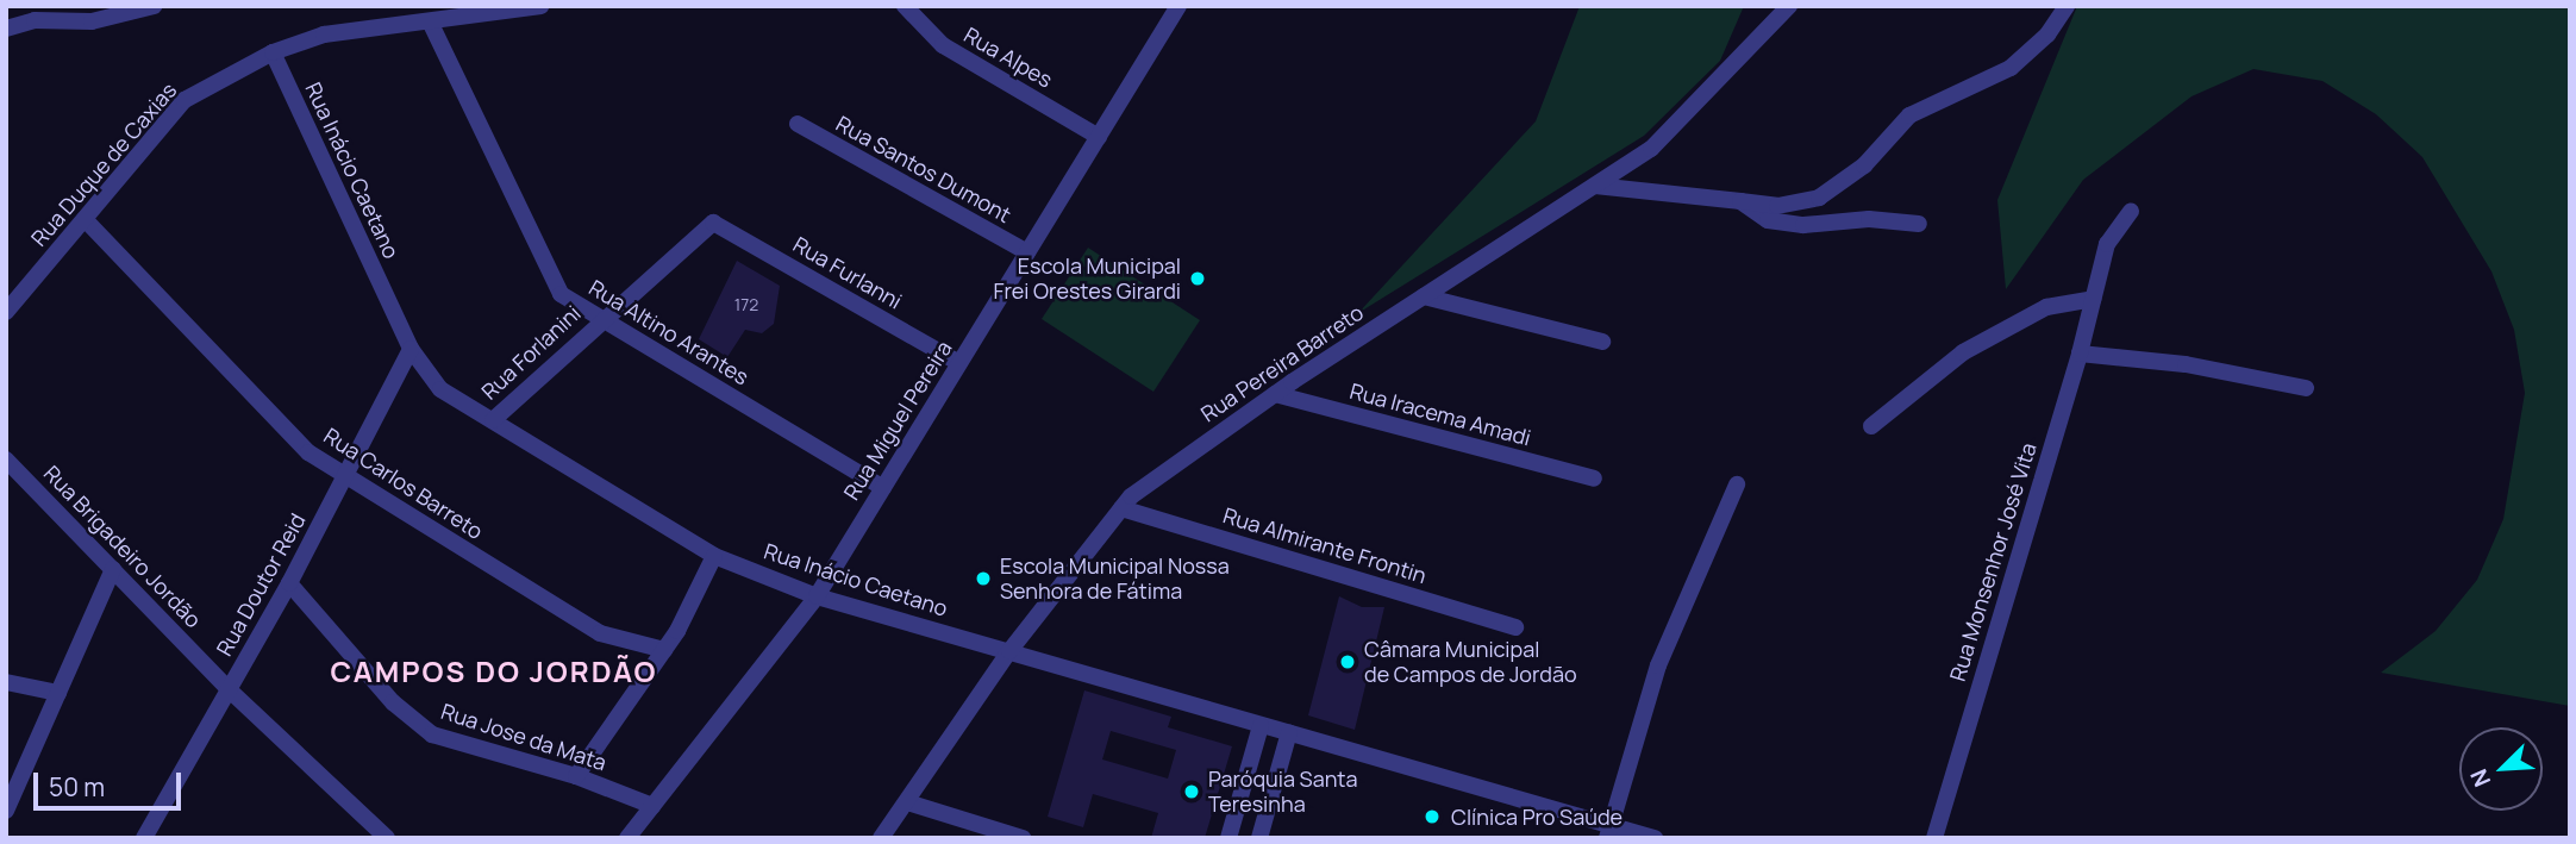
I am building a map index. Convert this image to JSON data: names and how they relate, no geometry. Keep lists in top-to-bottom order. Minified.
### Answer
{"streets":{"street":["Rua Alpes","Rua Duque de Caxias","Rua Santos Dumont","Rua Inácio Caetano","Rua Furlanni","Rua Altino Arantes","Rua Forlanini","Rua Pereira Barreto","Rua Iracema Amadi","Rua Miguel Pereira","Rua Carlos Barreto","Rua Almirante Frontin","Rua Brigadeiro Jordão","Rua Monsenhor José Vita","Rua Doutor Reid","Rua Jose da Mata"]},"crossings":[["Rua Alpes","Rua Miguel Pereira"],["Rua Duque de Caxias","Rua Inácio Caetano"],["Rua Duque de Caxias","Rua Altino Arantes"],["Rua Duque de Caxias","Rua Carlos Barreto"],["Rua Santos Dumont","Rua Miguel Pereira"],["Rua Inácio Caetano","Rua Forlanini"],["Rua Inácio Caetano","Rua Pereira Barreto"],["Rua Inácio Caetano","Rua Miguel Pereira"],["Rua Inácio Caetano","Rua Doutor Reid"],["Rua Furlanni","Rua Forlanini"],["Rua Furlanni","Rua Miguel Pereira"],["Rua Altino Arantes","Rua Forlanini"],["Rua Altino Arantes","Rua Miguel Pereira"],["Rua Pereira Barreto","Rua Iracema Amadi"],["Rua Pereira Barreto","Rua Almirante Frontin"],["Rua Miguel Pereira","Rua Jose da Mata"],["Rua Carlos Barreto","Rua Doutor Reid"],["Rua Brigadeiro Jordão","Rua Doutor Reid"],["Rua Doutor Reid","Rua Jose da Mata"]],"districts":["CAMPOS DO JORDÃO"],"places":["Escola Municipal Frei Orestes Girardi","Escola Municipal Nossa Senhora de Fátima","Câmara Municipal de Campos de Jordão","Paróquia Santa Teresinha","Clínica Pro Saúde"],"house_numbers":["172"],"scale_bar":"50 m","north":"bottom left"}
